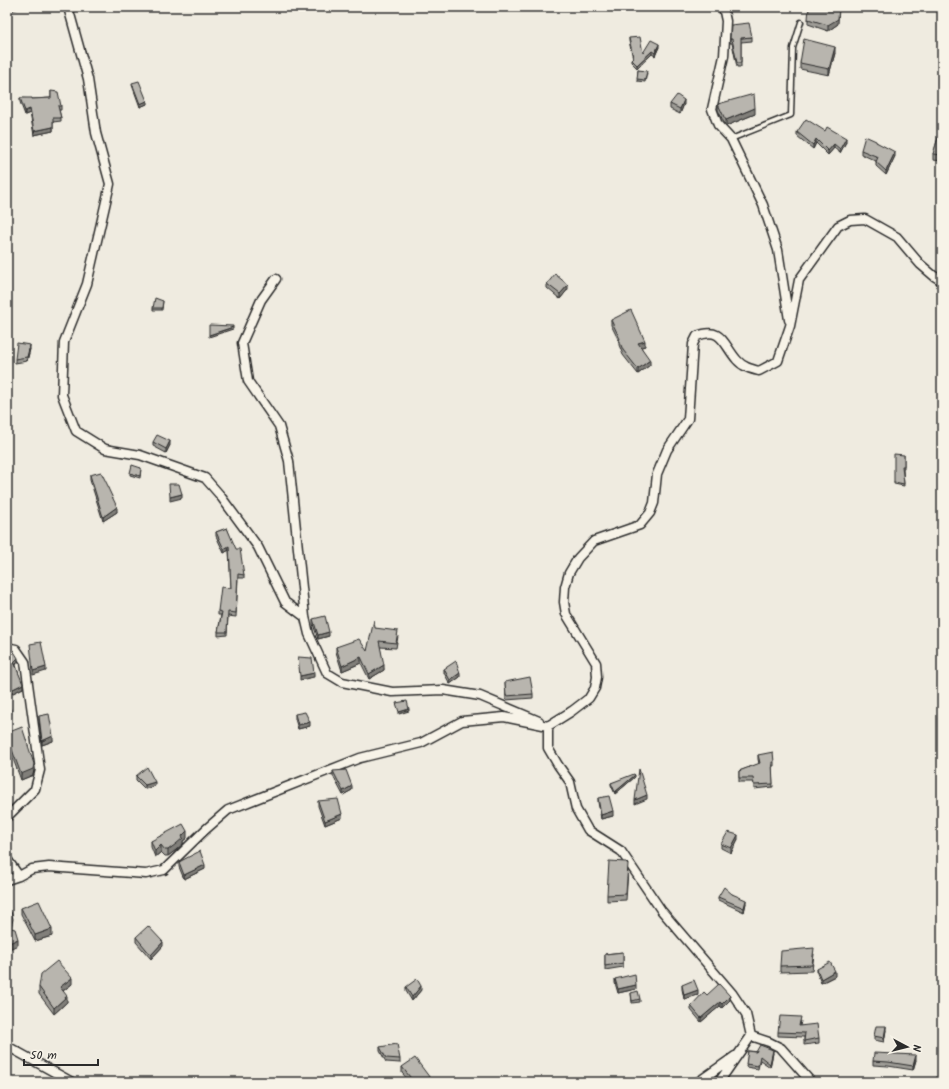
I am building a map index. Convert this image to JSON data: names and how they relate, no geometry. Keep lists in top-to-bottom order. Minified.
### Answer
{"scale_bar":"50 m","north":"right"}
